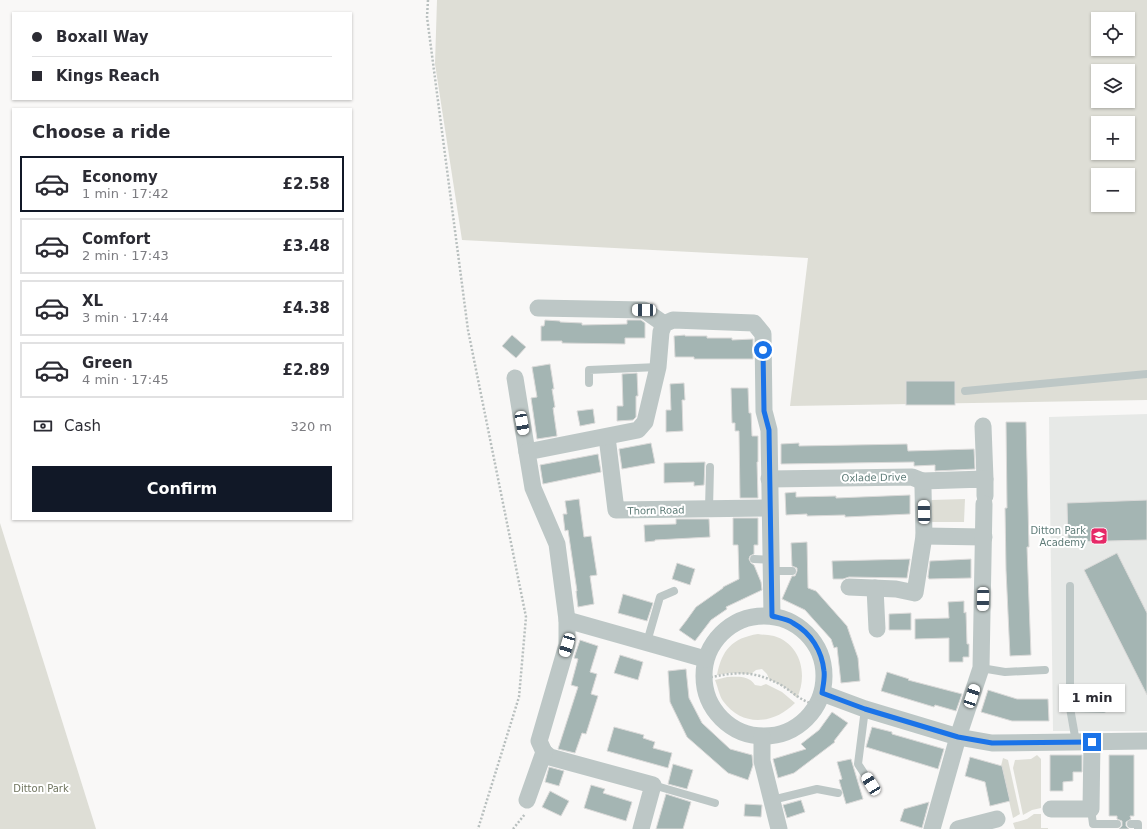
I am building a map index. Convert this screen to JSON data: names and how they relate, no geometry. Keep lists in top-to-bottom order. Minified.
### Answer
{"streets":{"street":["Oxlade Drive","Thorn Road"]},"parks":["Ditton Park"],"places":{"school or university":["Ditton Park Academy"]},"page":{"map_buttons":["+","−"],"banner":["Boxall Way","Kings Reach"],"heading":"Choose a ride","list":[{"name":"Economy","note":"1 min · 17:42","value":"£2.58"},{"name":"Comfort","note":"2 min · 17:43","value":"£3.48"},{"name":"XL","note":"3 min · 17:44","value":"£4.38"},{"name":"Green","note":"4 min · 17:45","value":"£2.89"}],"pay":["Cash","320 m"],"buttons":"Confirm","bubble":"1 min"}}
